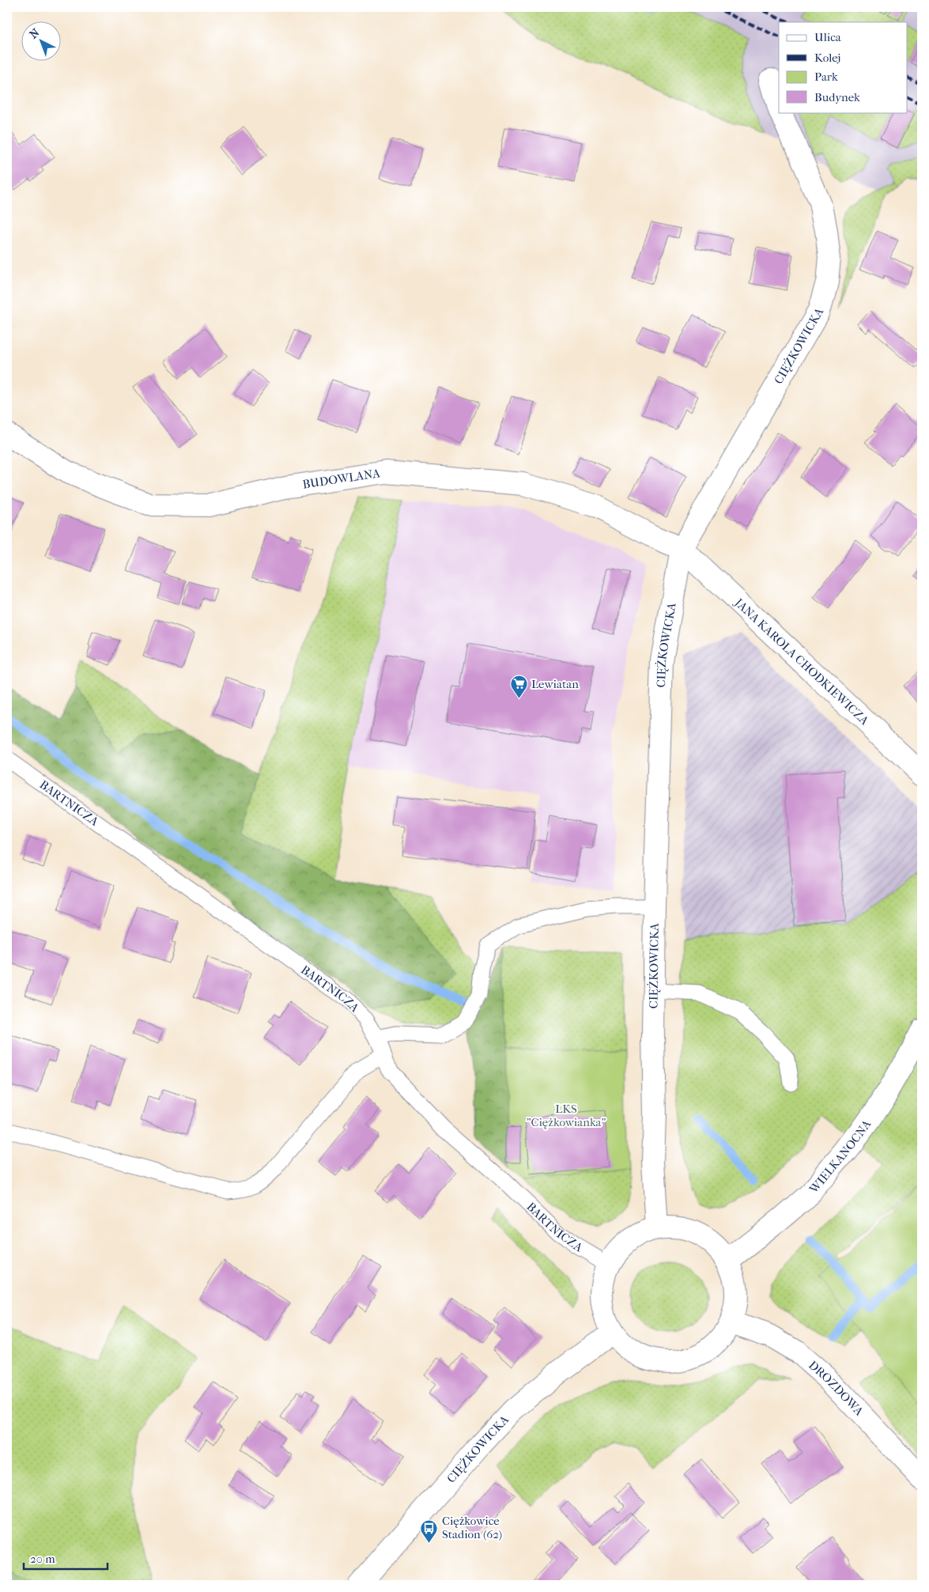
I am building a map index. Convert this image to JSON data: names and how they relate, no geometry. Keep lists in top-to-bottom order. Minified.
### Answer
{"streets":{"street":["CIĘŻKOWICKA","BUDOWLANA","JANA KAROLA CHODKIEWICZA","WIELKANOCNA","DROZDOWA"],"lane":["BARTNICZA"]},"crossings":[["CIĘŻKOWICKA","BUDOWLANA"],["CIĘŻKOWICKA","JANA KAROLA CHODKIEWICZA"],["CIĘŻKOWICKA","BARTNICZA"],["CIĘŻKOWICKA","WIELKANOCNA"],["CIĘŻKOWICKA","DROZDOWA"],["BUDOWLANA","JANA KAROLA CHODKIEWICZA"],["BARTNICZA","WIELKANOCNA"],["BARTNICZA","DROZDOWA"],["WIELKANOCNA","DROZDOWA"]],"parks":["LKS \"Ciężkowianka\""],"places":{"supermarket":["Lewiatan"],"bus stop":["Ciężkowice Stadion (62)"]},"legend":["Ulica","Kolej","Park","Budynek"],"scale_bar":"20 m","north":"top left"}
